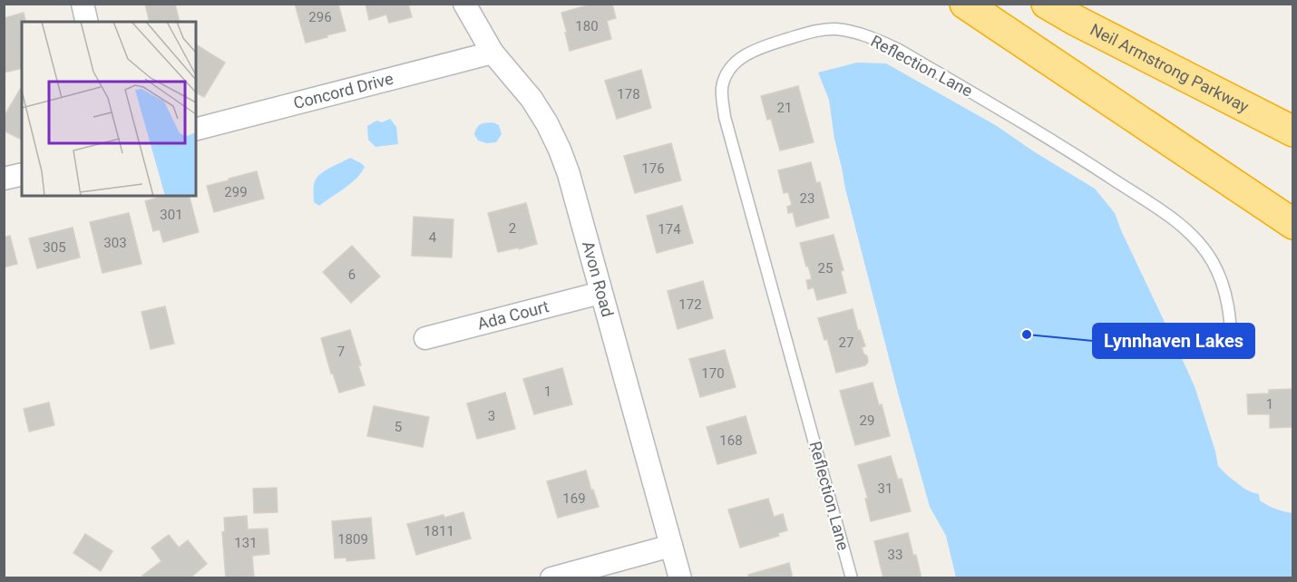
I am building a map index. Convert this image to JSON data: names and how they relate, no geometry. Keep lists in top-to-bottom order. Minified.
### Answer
{"streets":{"highway":["Neil Armstrong Parkway"],"street":["Concord Drive","Avon Road","Ada Court"],"lane":["Reflection Lane"]},"crossings":[["Concord Drive","Avon Road"],["Avon Road","Ada Court"]],"places":["Lynnhaven Lakes"],"house_numbers":["296","180","178","21","176","299","23","301","2","174","4","303","305","25","6","172","27","7","170","1","1","3","29","5","168","31","169","1811","1809","131","33"]}
